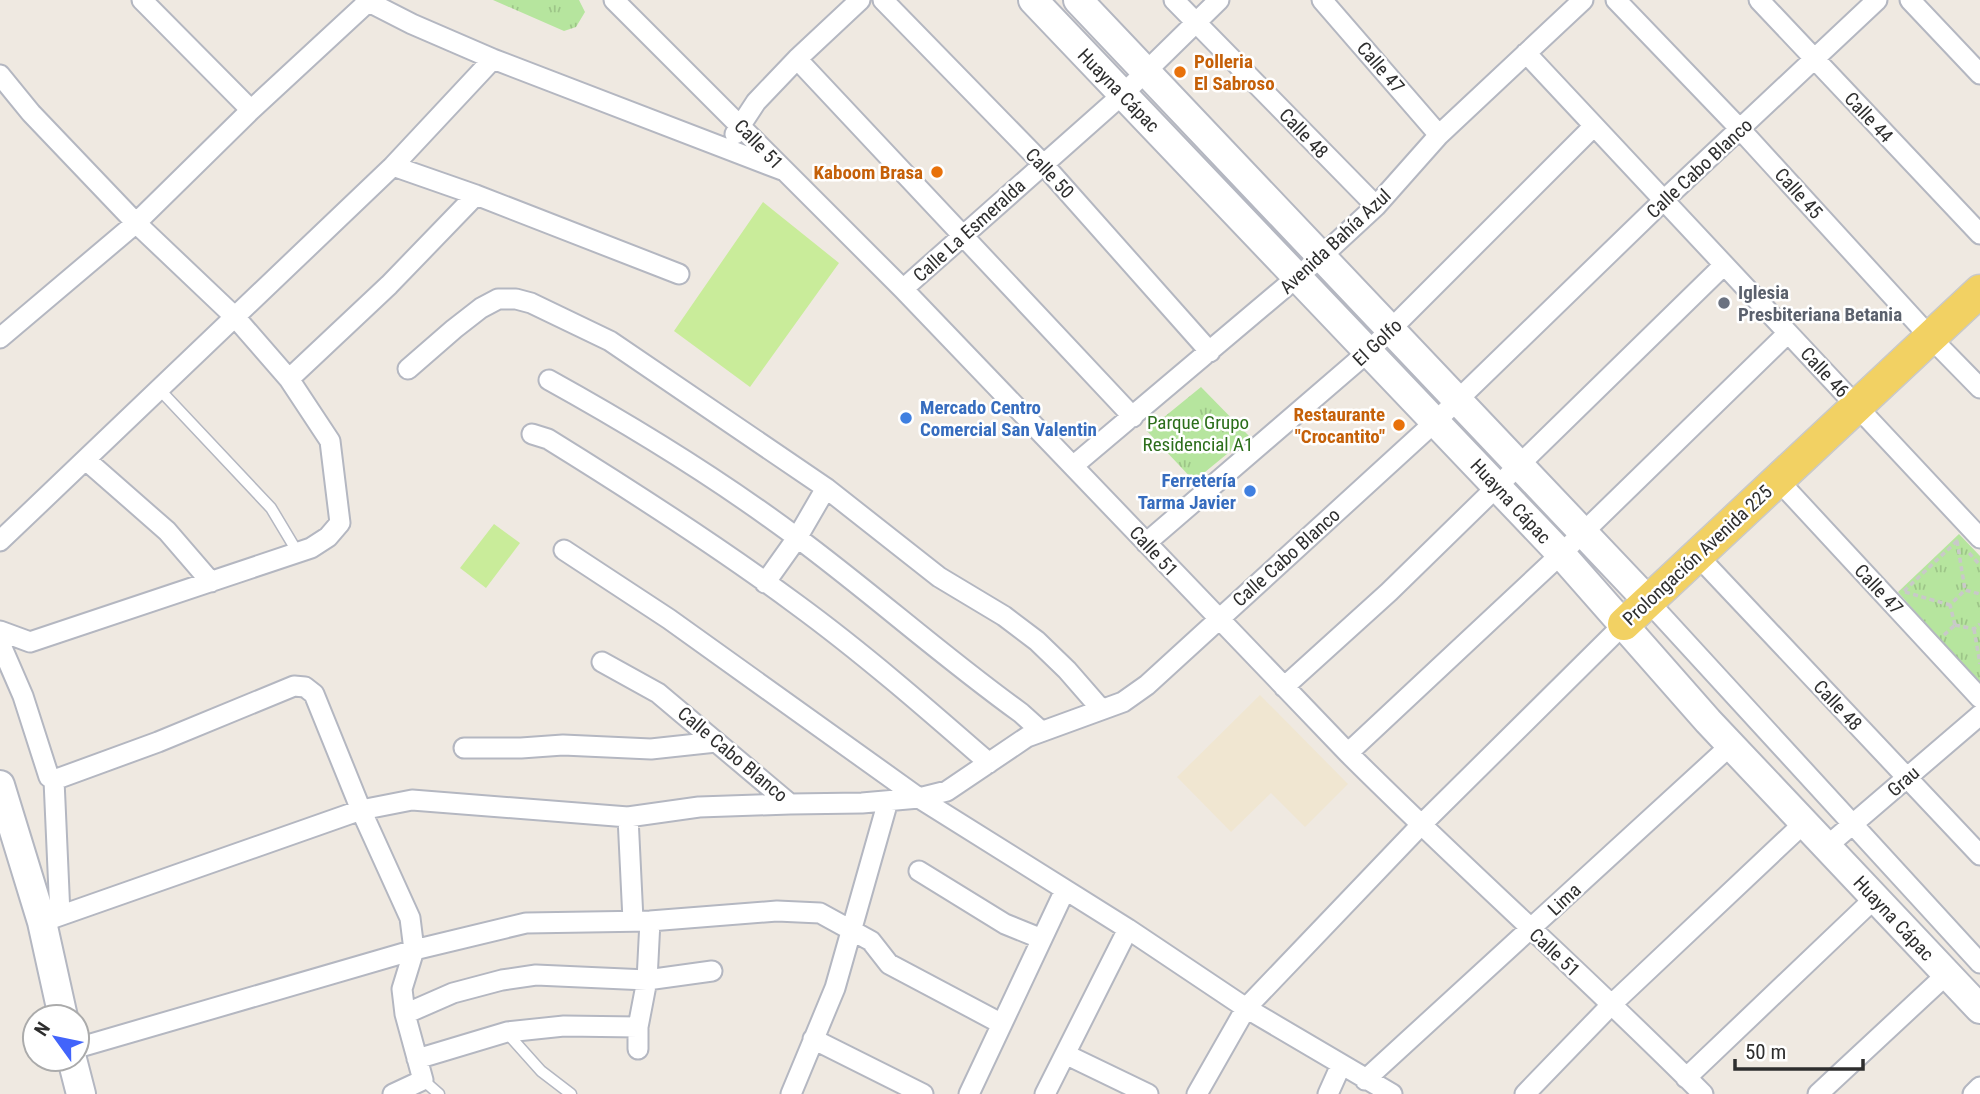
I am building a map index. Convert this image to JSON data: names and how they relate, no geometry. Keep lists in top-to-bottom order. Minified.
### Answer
{"streets":{"main road":["Huayna Cápac","Prolongación Avenida 225"],"street":["Calle 47","Calle 44","Calle 48","Calle 51","Calle Cabo Blanco","Calle 50","Calle 45","Calle La Esmeralda","Avenida Bahía Azul","El Golfo","Calle 46","Grau","Lima"]},"crossings":[["Calle 47","Avenida Bahía Azul"],["Calle 47","Prolongación Avenida 225"],["Huayna Cápac","Calle Cabo Blanco"],["Huayna Cápac","Calle La Esmeralda"],["Huayna Cápac","Avenida Bahía Azul"],["Huayna Cápac","El Golfo"],["Huayna Cápac","Prolongación Avenida 225"],["Huayna Cápac","Grau"],["Huayna Cápac","Lima"],["Calle 44","Calle Cabo Blanco"],["Calle 48","Calle La Esmeralda"],["Calle 48","Avenida Bahía Azul"],["Calle 48","Prolongación Avenida 225"],["Calle 48","Grau"],["Calle 51","Calle Cabo Blanco"],["Calle 51","Calle La Esmeralda"],["Calle 51","Avenida Bahía Azul"],["Calle 51","El Golfo"],["Calle 51","Prolongación Avenida 225"],["Calle 51","Lima"],["Calle Cabo Blanco","Calle 45"],["Calle Cabo Blanco","Calle 46"],["Calle 50","Calle La Esmeralda"],["Calle 50","Avenida Bahía Azul"],["Calle 45","Prolongación Avenida 225"],["Avenida Bahía Azul","Calle 46"],["El Golfo","Calle 46"],["Calle 46","Prolongación Avenida 225"]],"parks":["Parque Grupo Residencial A1"],"places":["Polleria El Sabroso","Kaboom Brasa","Iglesia Presbiteriana Betania","Mercado Centro Comercial San Valentin","Restaurante \"Crocantito\"","Ferretería Tarma Javier"],"scale_bar":"50 m","north":"top left"}
